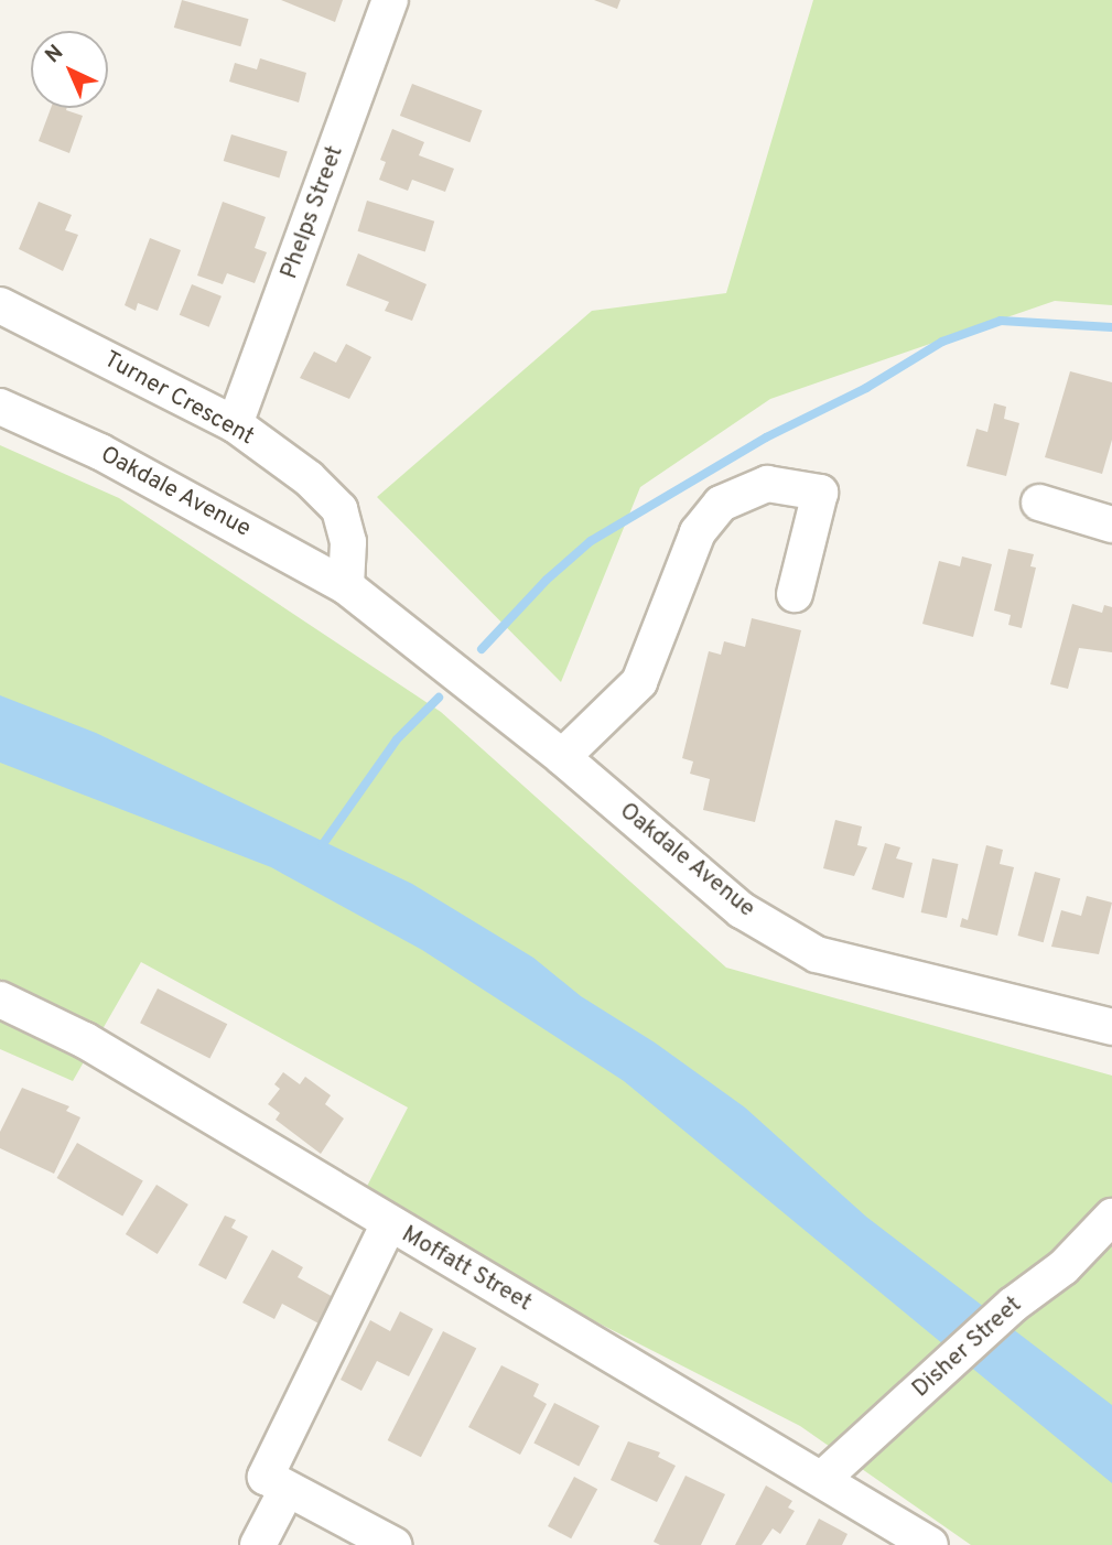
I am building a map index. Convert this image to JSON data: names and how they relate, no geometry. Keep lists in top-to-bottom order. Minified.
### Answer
{"streets":{"street":["Phelps Street","Turner Crescent","Oakdale Avenue","Moffatt Street","Disher Street"]},"crossings":[["Phelps Street","Turner Crescent"],["Turner Crescent","Oakdale Avenue"],["Moffatt Street","Disher Street"]],"north":"top left"}
